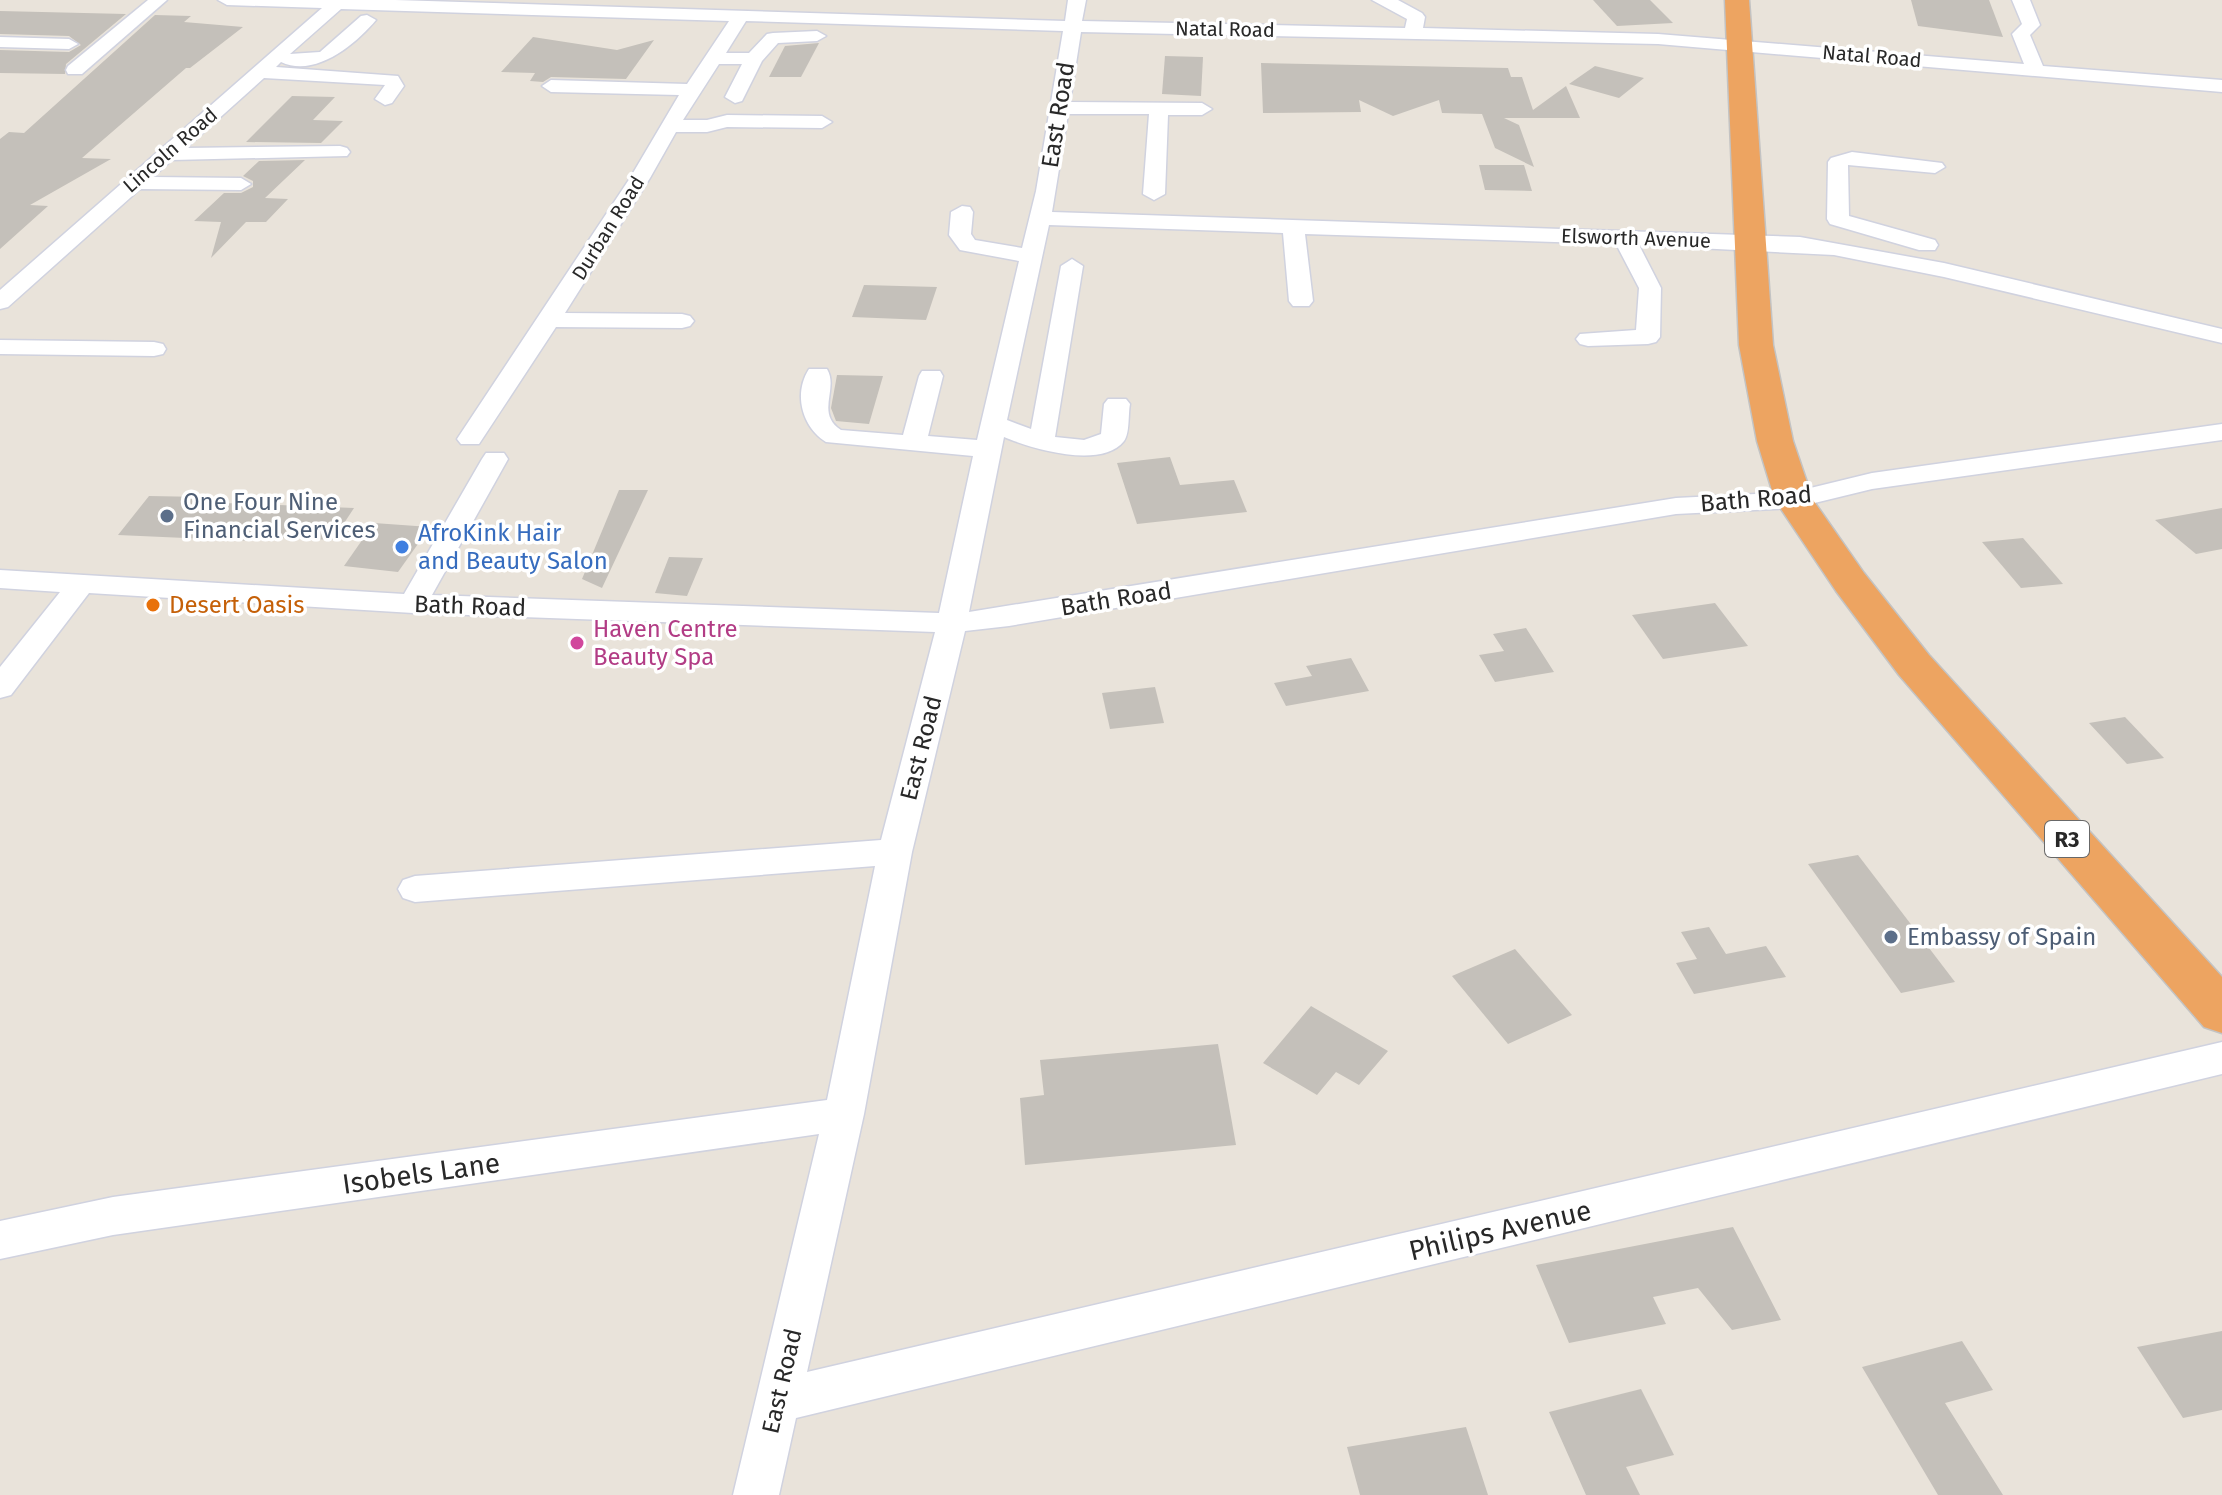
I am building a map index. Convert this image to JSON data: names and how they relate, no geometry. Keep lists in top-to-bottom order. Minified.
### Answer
{"streets":{"highway":["R3"],"street":["Natal Road","East Road","Lincoln Road","Durban Road","Elsworth Avenue","Bath Road","Isobels Lane","Philips Avenue"]},"crossings":[["Natal Road","East Road"],["Natal Road","Lincoln Road"],["Natal Road","Durban Road"],["Natal Road","R3"],["East Road","Elsworth Avenue"],["East Road","Bath Road"],["East Road","Isobels Lane"],["East Road","Philips Avenue"],["Elsworth Avenue","R3"],["Bath Road","R3"]],"places":["One Four Nine Financial Services","AfroKink Hair and Beauty Salon","Desert Oasis","Haven Centre Beauty Spa","Embassy of Spain"]}
